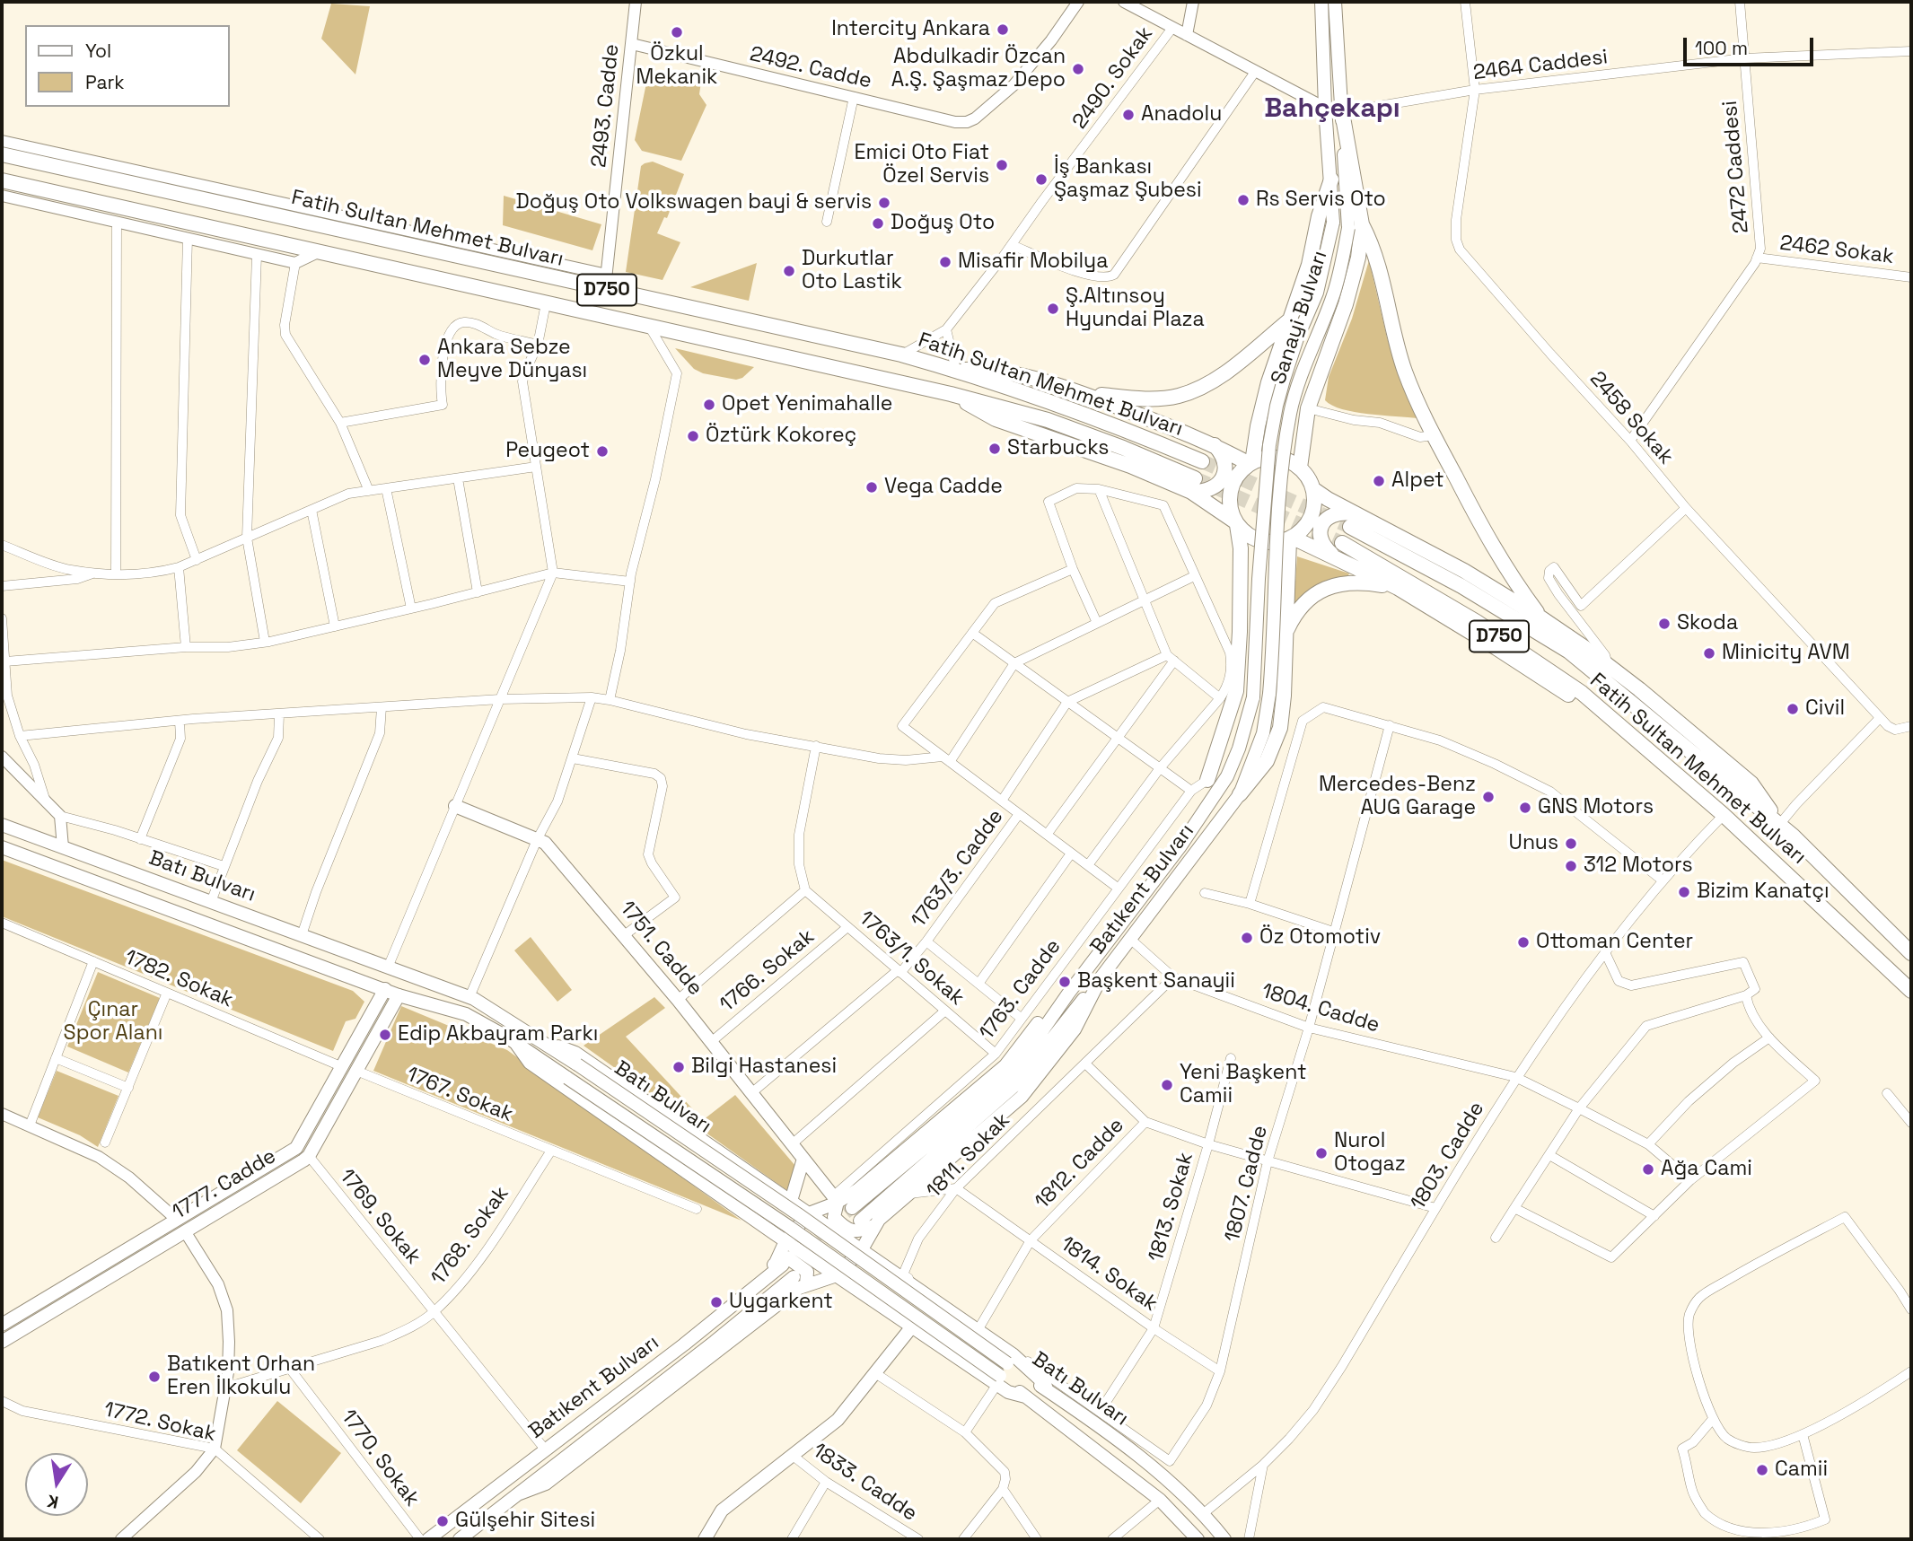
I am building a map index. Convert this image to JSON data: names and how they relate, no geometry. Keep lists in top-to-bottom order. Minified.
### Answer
{"streets":{"highway":["Fatih Sultan Mehmet Bulvarı","D750"],"main road":["Sanayi Bulvarı","Batı Bulvarı","Batıkent Bulvarı","1751. Cadde","1777. Cadde"],"street":["2464 Caddesi","2492. Cadde","2490. Sokak","2493. Cadde","2472 Caddesi","2462 Sokak","2458 Sokak","1763/3. Cadde","1763/1. Sokak","1766. Sokak","1782. Sokak","1763. Cadde","1804. Cadde","1767. Sokak","1811. Sokak","1803. Cadde","1812. Cadde","1807. Cadde","1813. Sokak","1769. Sokak","1768. Sokak","1814. Sokak","1772. Sokak","1770. Sokak","1833. Cadde"]},"crossings":[["2464 Caddesi","2472 Caddesi"],["2464 Caddesi","2458 Sokak"],["2492. Cadde","2493. Cadde"],["2490. Sokak","Fatih Sultan Mehmet Bulvarı"],["2493. Cadde","Fatih Sultan Mehmet Bulvarı"],["2472 Caddesi","2462 Sokak"],["2472 Caddesi","2458 Sokak"],["Fatih Sultan Mehmet Bulvarı","D750"],["Fatih Sultan Mehmet Bulvarı","1803. Cadde"],["Sanayi Bulvarı","Batıkent Bulvarı"],["1763/3. Cadde","1751. Cadde"],["1763/3. Cadde","1763/1. Sokak"],["Batı Bulvarı","1803. Cadde"],["Batı Bulvarı","1777. Cadde"],["Batıkent Bulvarı","1804. Cadde"],["1751. Cadde","1766. Sokak"],["1751. Cadde","1763. Cadde"],["1763/1. Sokak","1766. Sokak"],["1763/1. Sokak","1763. Cadde"],["1782. Sokak","1777. Cadde"],["1804. Cadde","1811. Sokak"],["1804. Cadde","1803. Cadde"],["1804. Cadde","1807. Cadde"],["1767. Sokak","1777. Cadde"],["1767. Sokak","1768. Sokak"],["1811. Sokak","1812. Cadde"],["1811. Sokak","1807. Cadde"],["1811. Sokak","1813. Sokak"],["1811. Sokak","1814. Sokak"],["1803. Cadde","1812. Cadde"],["1812. Cadde","1807. Cadde"],["1812. Cadde","1813. Sokak"],["1812. Cadde","1814. Sokak"],["1807. Cadde","1814. Sokak"],["1777. Cadde","1769. Sokak"],["1813. Sokak","1814. Sokak"],["1769. Sokak","1768. Sokak"],["1768. Sokak","1770. Sokak"]],"districts":["Bahçekapı"],"parks":["Çınar Spor Alanı"],"places":["Intercity Ankara","Özkul Mekanik","Abdulkadir Özcan A.Ş. Şaşmaz Depo","Anadolu","Emici Oto Fiat Özel Servis","İş Bankası Şaşmaz Şubesi","Rs Servis Oto","Doğuş Oto Volkswagen bayi & servis","Doğuş Oto","Misafir Mobilya","Durkutlar Oto Lastik","Ş.Altınsoy Hyundai Plaza","Ankara Sebze Meyve Dünyası","Opet Yenimahalle","Öztürk Kokoreç","Starbucks","Peugeot","Alpet","Vega Cadde","Skoda","Minicity AVM","Civil","Mercedes-Benz AUG Garage","GNS Motors","Unus","312 Motors","Bizim Kanatçı","Öz Otomotiv","Ottoman Center","Başkent Sanayii","Edip Akbayram Parkı","Bilgi Hastanesi","Yeni Başkent Camii","Nurol Otogaz","Ağa Cami","Uygarkent","Batıkent Orhan Eren İlkokulu","Camii","Gülşehir Sitesi"],"legend":["Yol","Park"],"scale_bar":"100 m","north":"bottom"}
